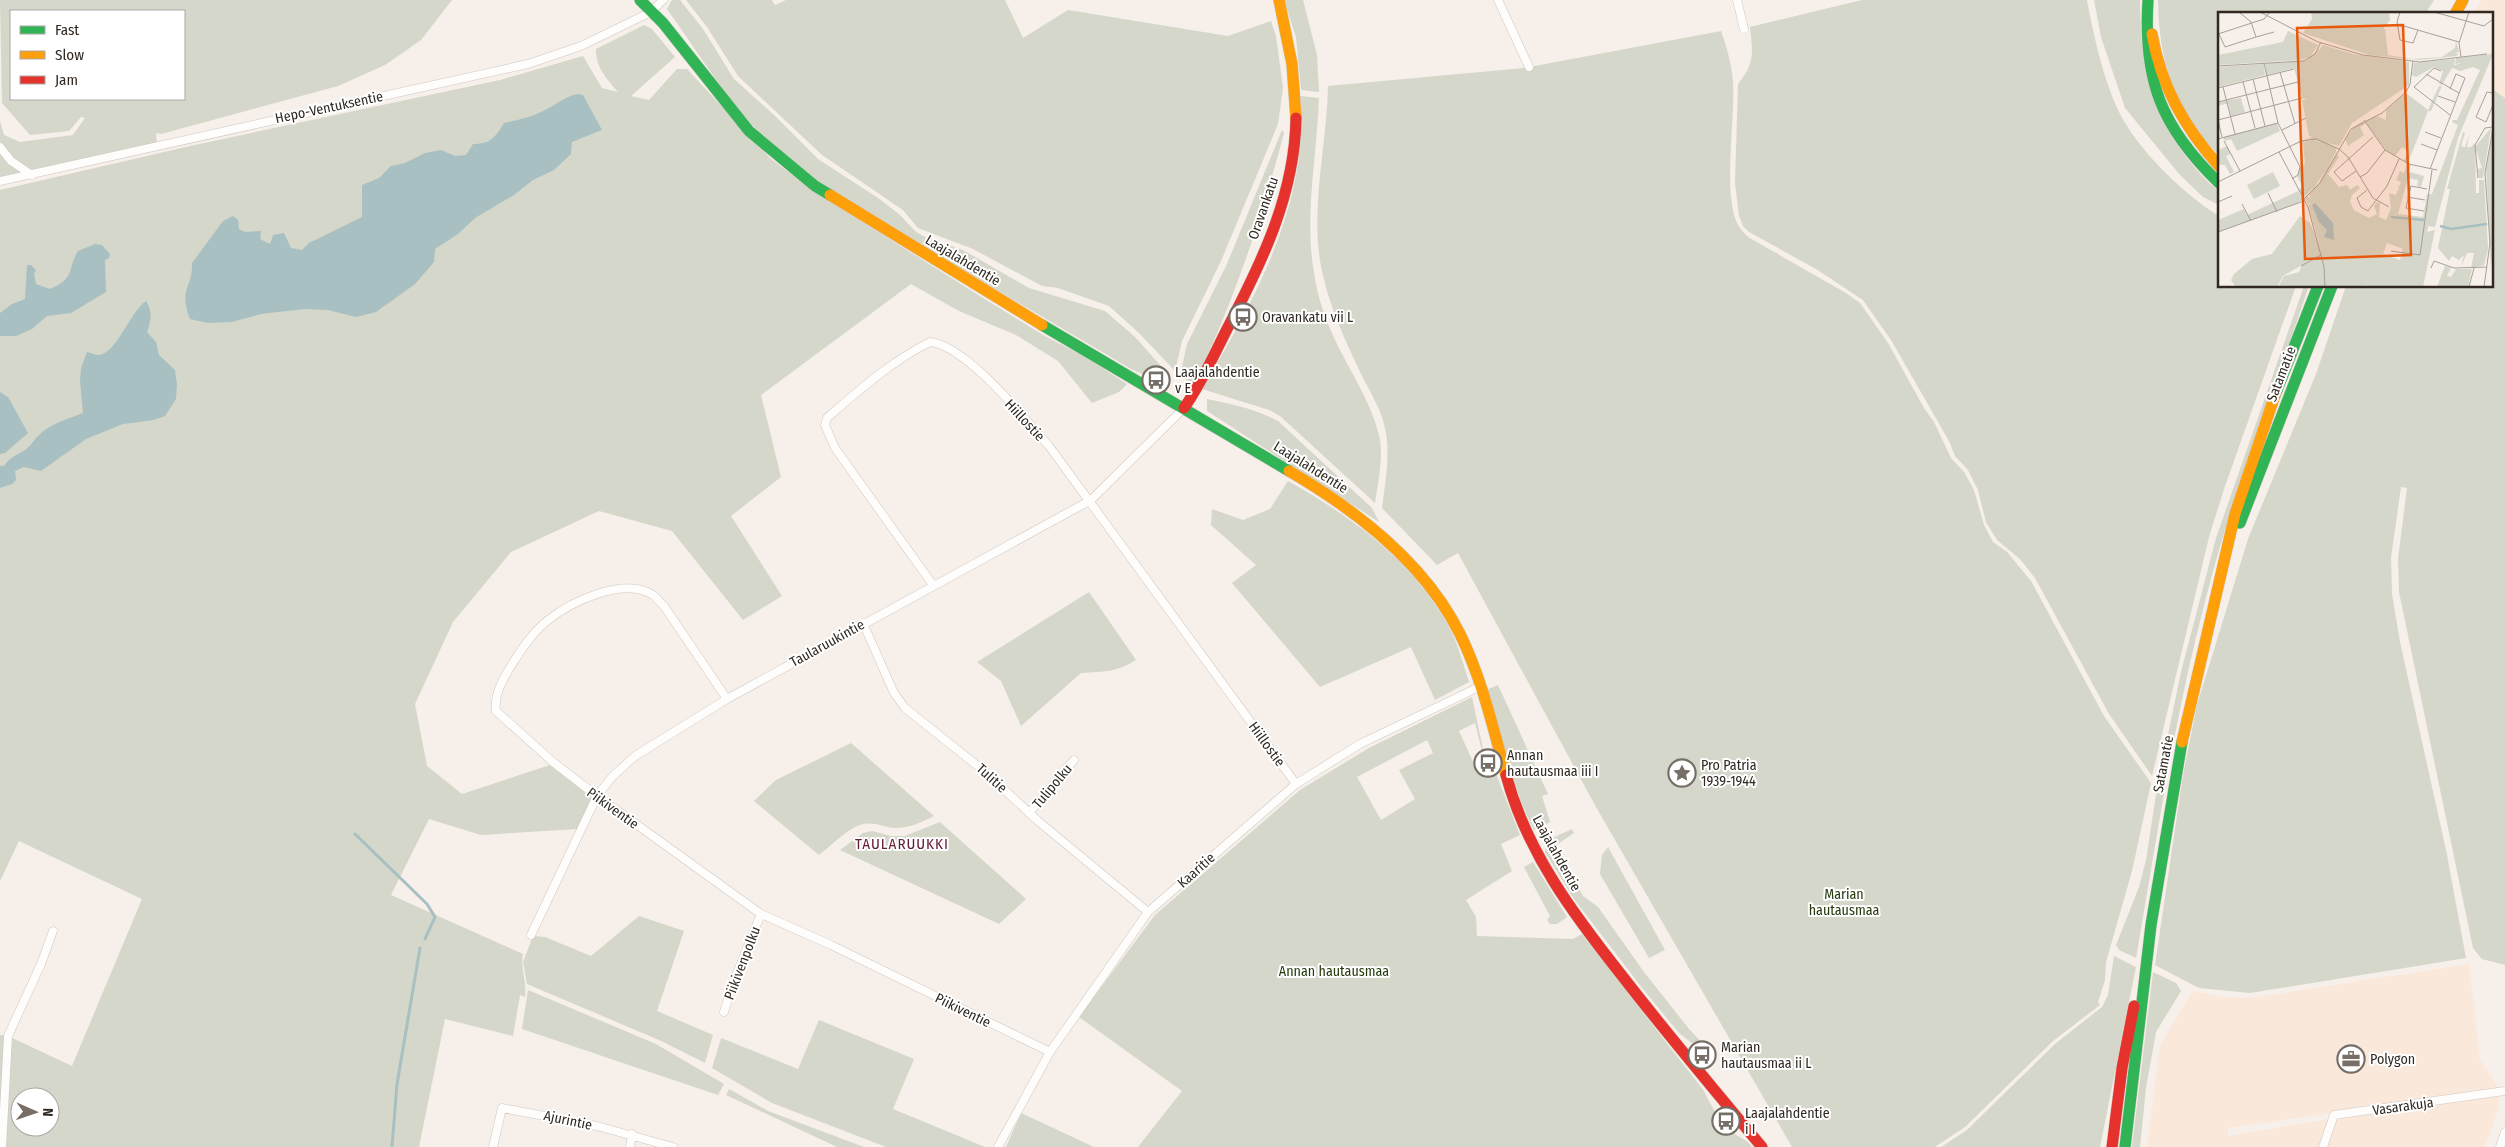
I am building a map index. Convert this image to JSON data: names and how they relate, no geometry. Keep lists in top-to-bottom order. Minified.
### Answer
{"streets":{"street":["Hepo-Ventuksentie","Oravankatu","Laajalahdentie","Satamatie","Hiillostie","Taularuukintie","Tulitie","Tulipolku","Piikiventie","Kaaritie","Piikivenpolku","Vasarakuja","Ajurintie"]},"crossings":[["Hepo-Ventuksentie","Laajalahdentie"],["Oravankatu","Laajalahdentie"],["Oravankatu","Taularuukintie"],["Laajalahdentie","Taularuukintie"],["Laajalahdentie","Kaaritie"],["Hiillostie","Taularuukintie"],["Hiillostie","Kaaritie"],["Taularuukintie","Tulitie"],["Taularuukintie","Piikiventie"],["Tulitie","Tulipolku"],["Tulitie","Kaaritie"],["Piikiventie","Kaaritie"],["Piikiventie","Piikivenpolku"]],"districts":["TAULARUUKKI"],"parks":["Marian hautausmaa","Annan hautausmaa"],"places":{"bus stop":["Oravankatu vii L","Laajalahdentie v E","Annan hautausmaa iii I","Marian hautausmaa ii L","Laajalahdentie i I"],"place":["Pro Patria 1939-1944"],"office":["Polygon"]},"legend":["Fast","Slow","Jam"],"north":"right"}
